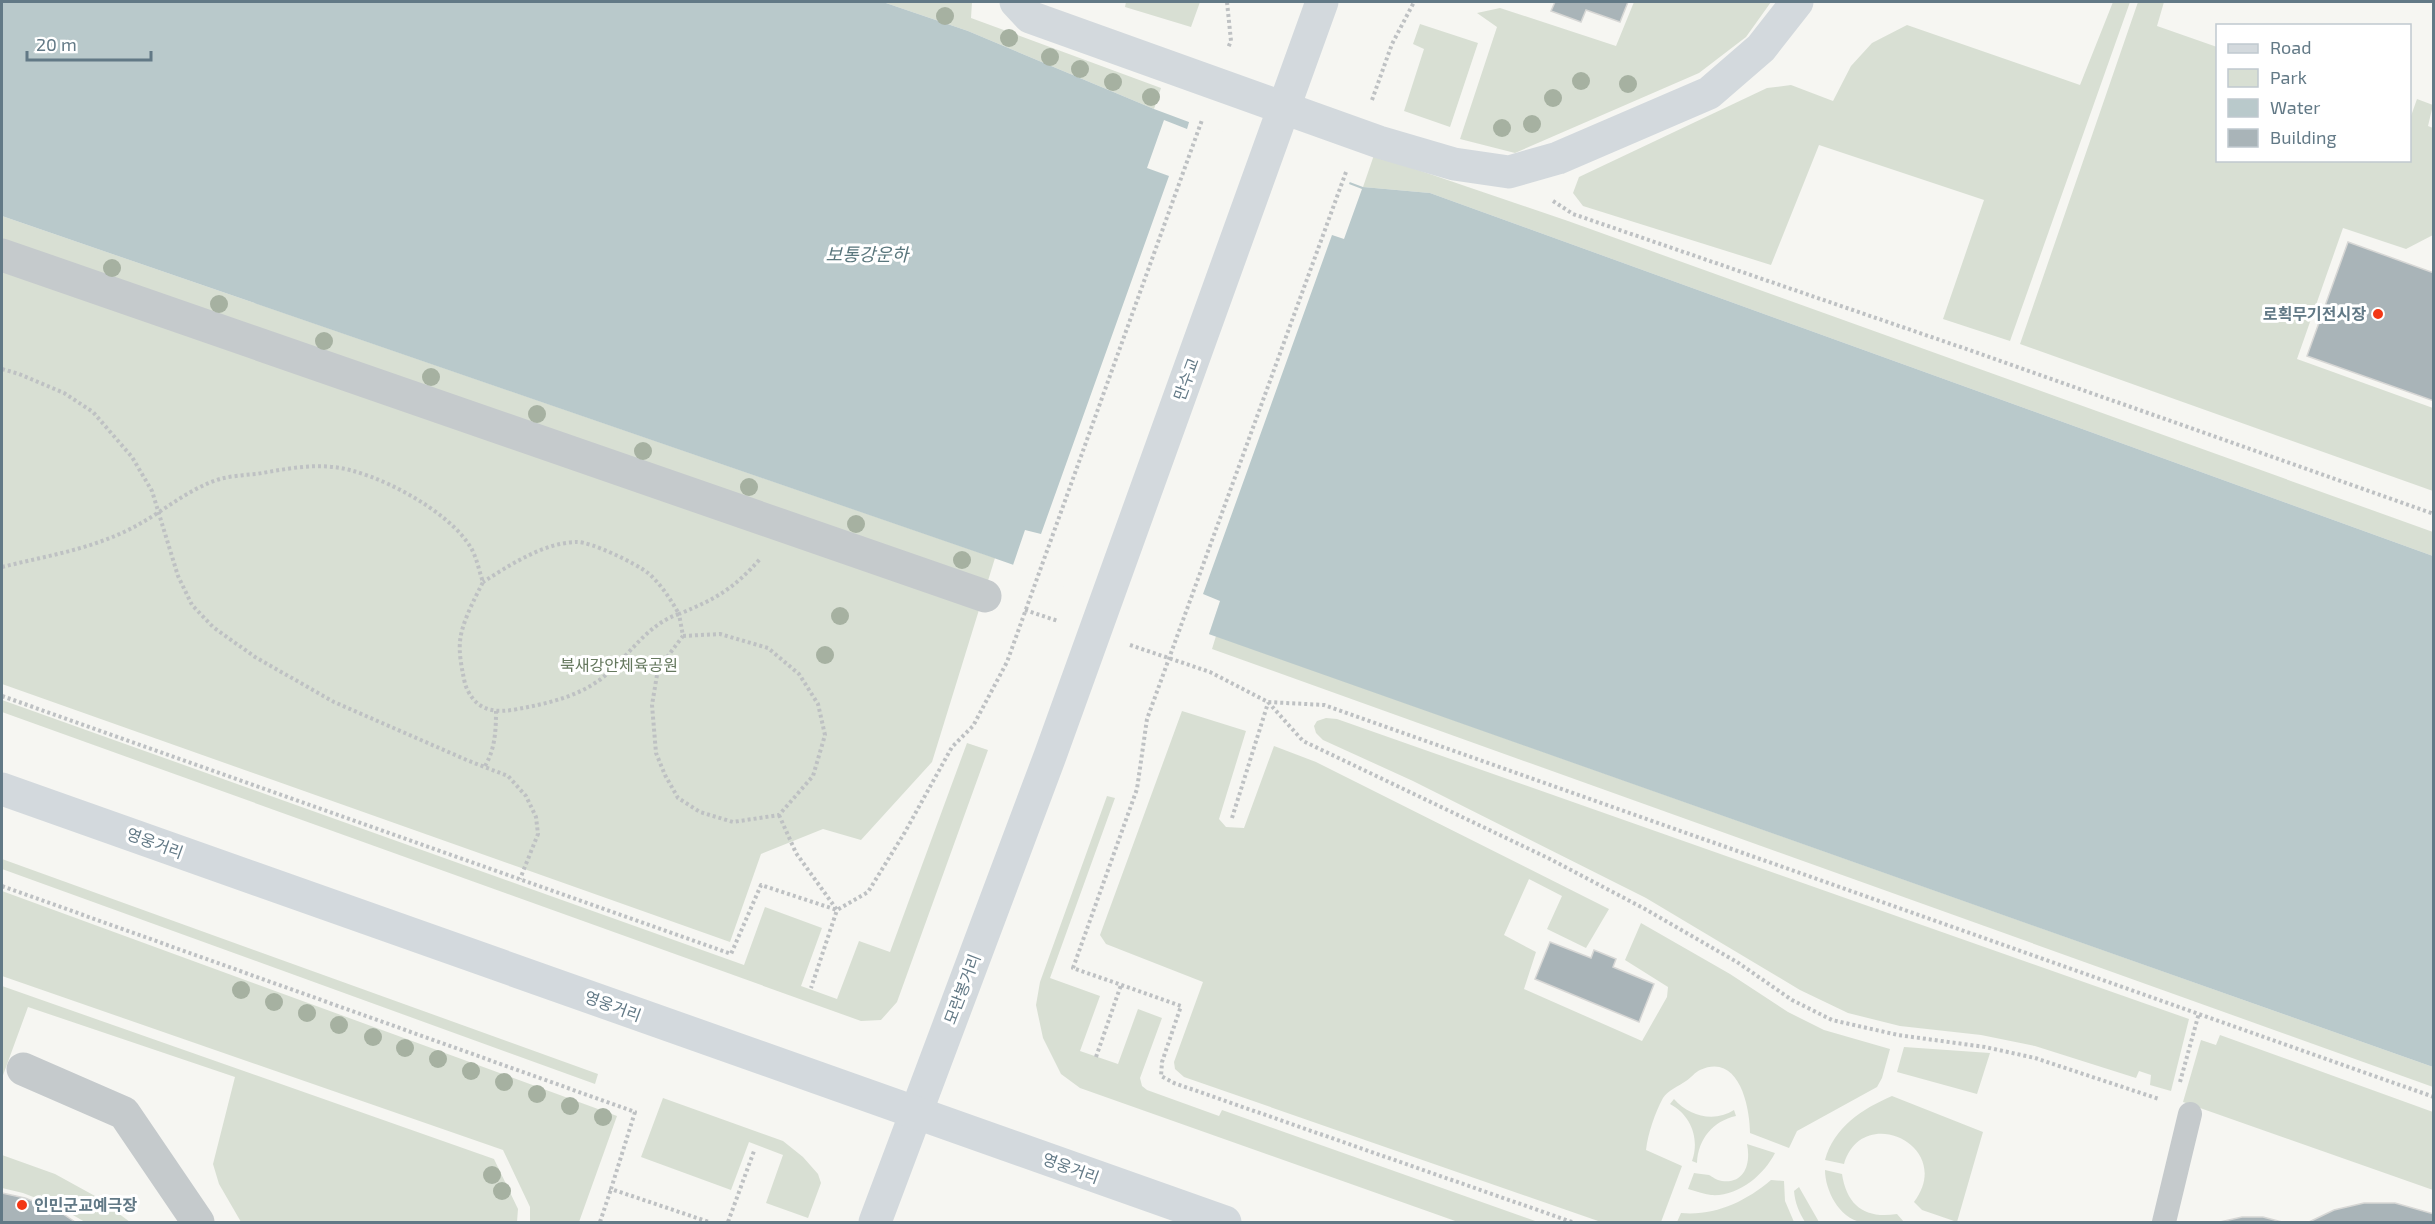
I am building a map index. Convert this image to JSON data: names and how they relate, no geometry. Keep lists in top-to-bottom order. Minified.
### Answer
{"streets":{"main road":["만수교","영웅거리","모란봉거리"]},"crossings":[["만수교","모란봉거리"],["영웅거리","모란봉거리"]],"water":["보통강운하"],"parks":["북새강안체육공원"],"places":["로획무기전시장","인민군교예극장"],"legend":["Road","Park","Water","Building"],"scale_bar":"20 m"}
